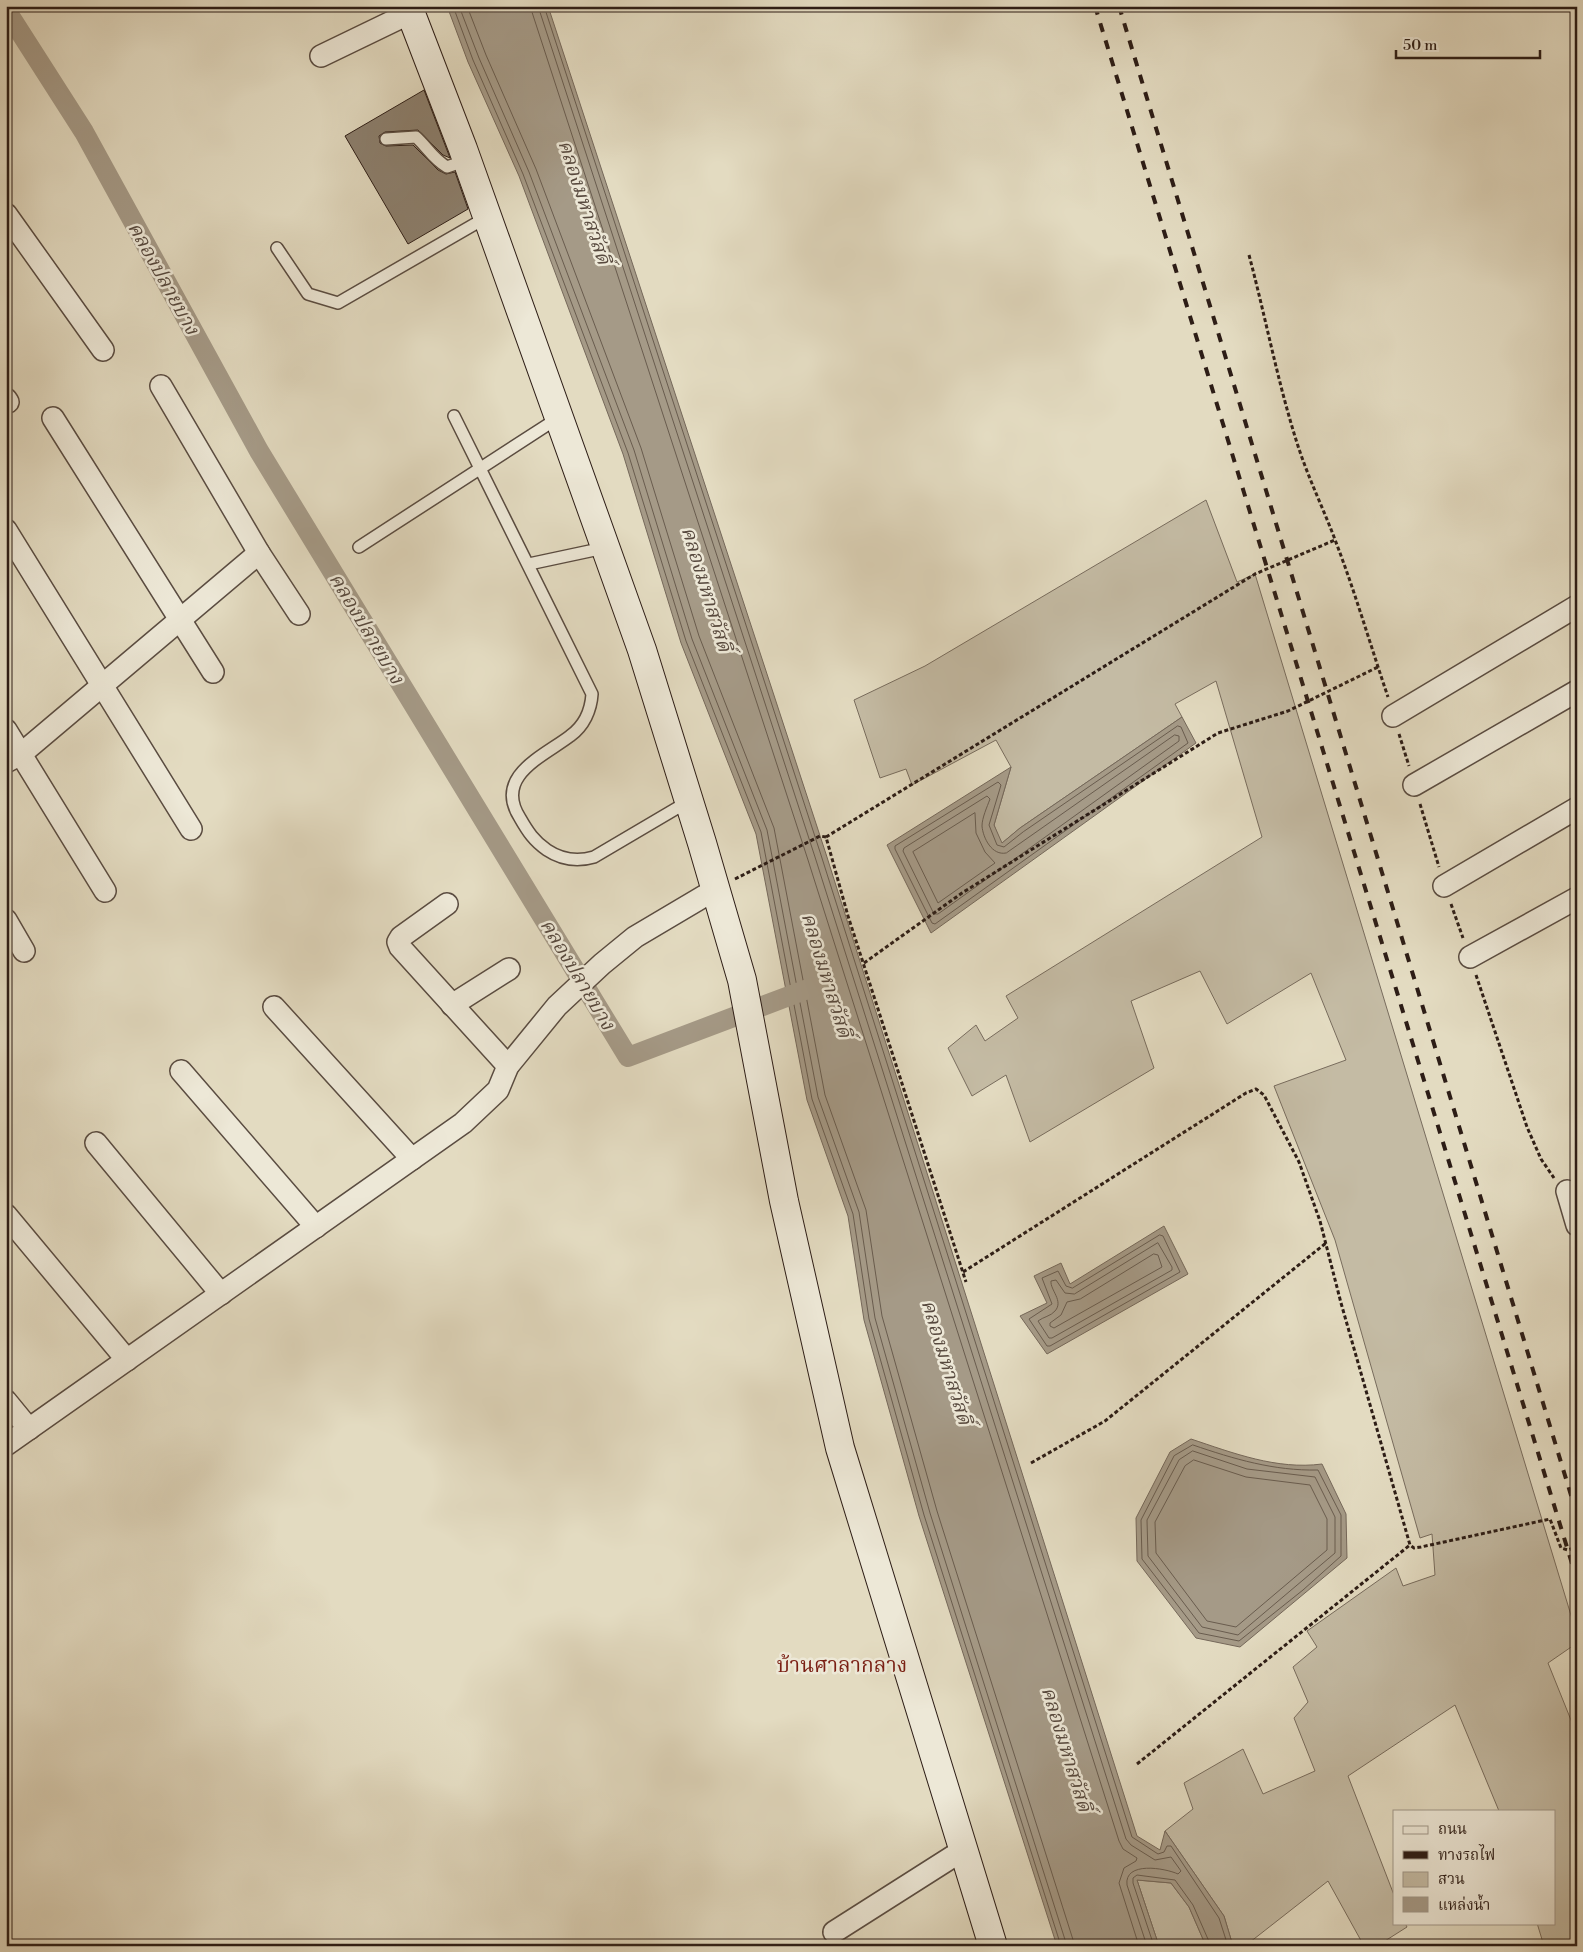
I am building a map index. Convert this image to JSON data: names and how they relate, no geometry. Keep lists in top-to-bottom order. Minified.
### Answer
{"districts":["บ้านศาลากลาง"],"water":["คลองมหาสวัสดิ์","คลองปลายบาง"],"legend":["ถนน","ทางรถไฟ","สวน","แหล่งน้ำ"],"scale_bar":"50 m"}
